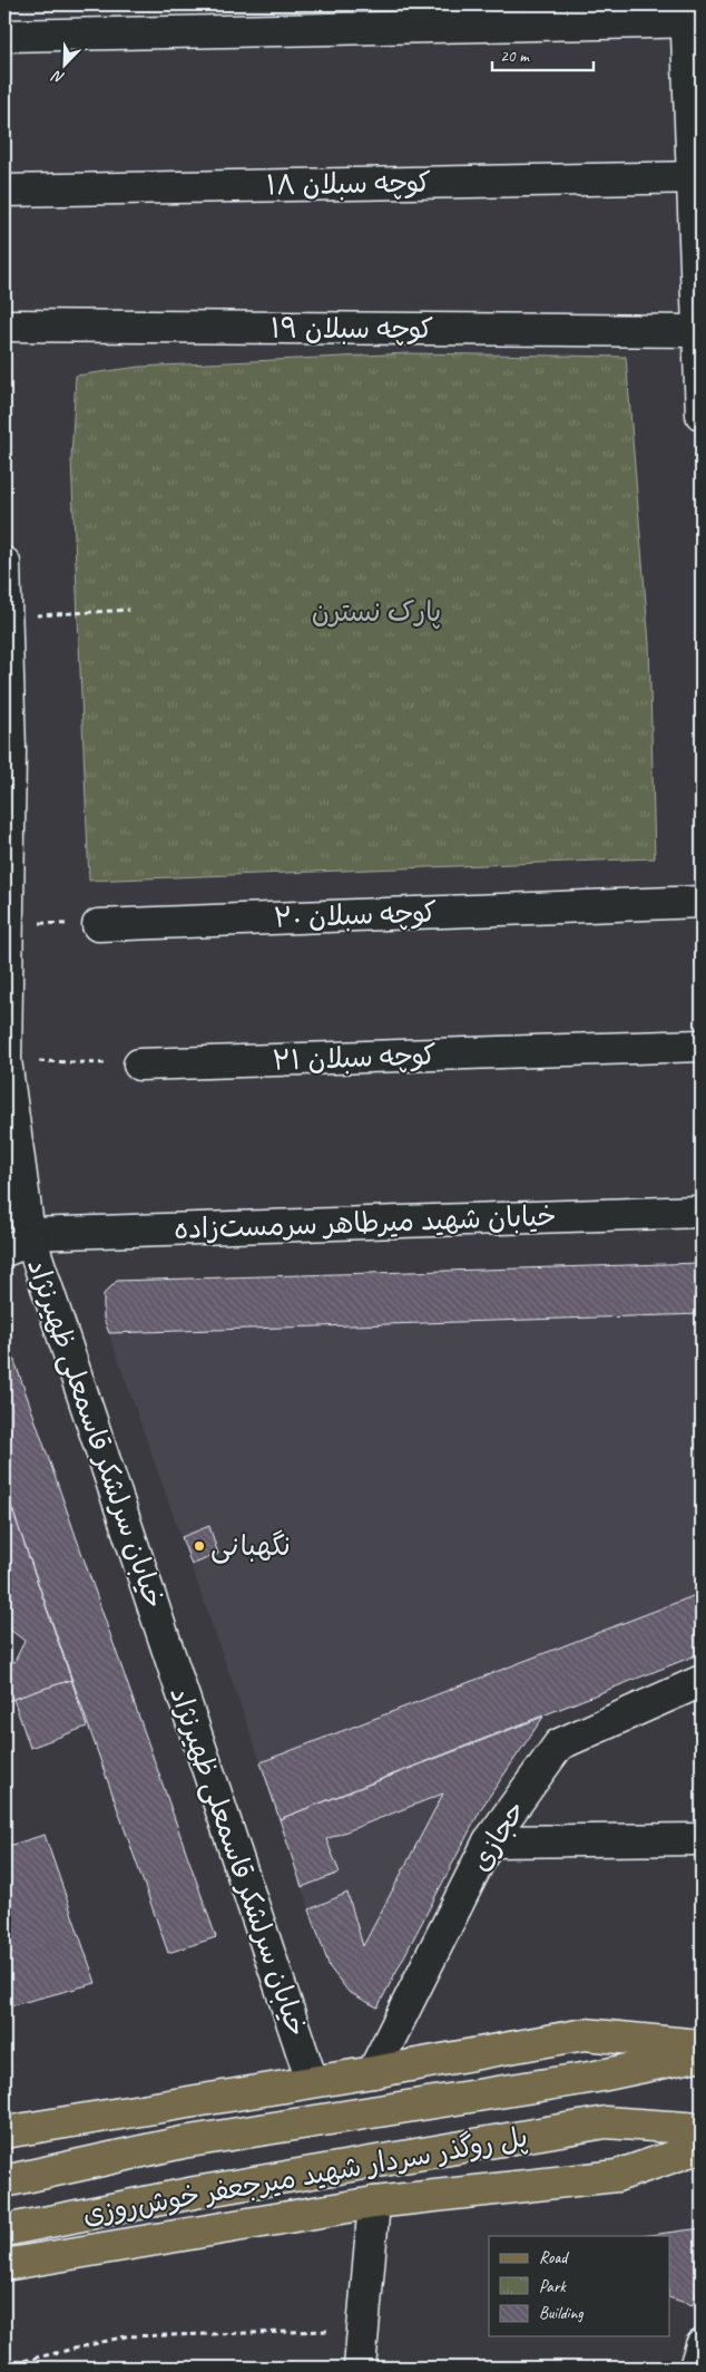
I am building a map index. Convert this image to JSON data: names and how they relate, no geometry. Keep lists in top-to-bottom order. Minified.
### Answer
{"streets":{"main road":["پل روگذر سردار شهید میرجعفر خوش‌روزی"],"street":["کوچه سبلان ۱۸","کوچه سبلان ۱۹","کوچه سبلان ۲۰","کوچه سبلان ۲۱","خیابان شهید میرطاهر سرمست‌زاده","خیابان سرلشکر قاسمعلی ظهیرنژاد","حجازی"]},"crossings":[["خیابان شهید میرطاهر سرمست‌زاده","خیابان سرلشکر قاسمعلی ظهیرنژاد"]],"parks":["پارک نسترن"],"places":["نگهبانی"],"legend":["Road","Park","Building"],"scale_bar":"20 m","north":"bottom left"}
